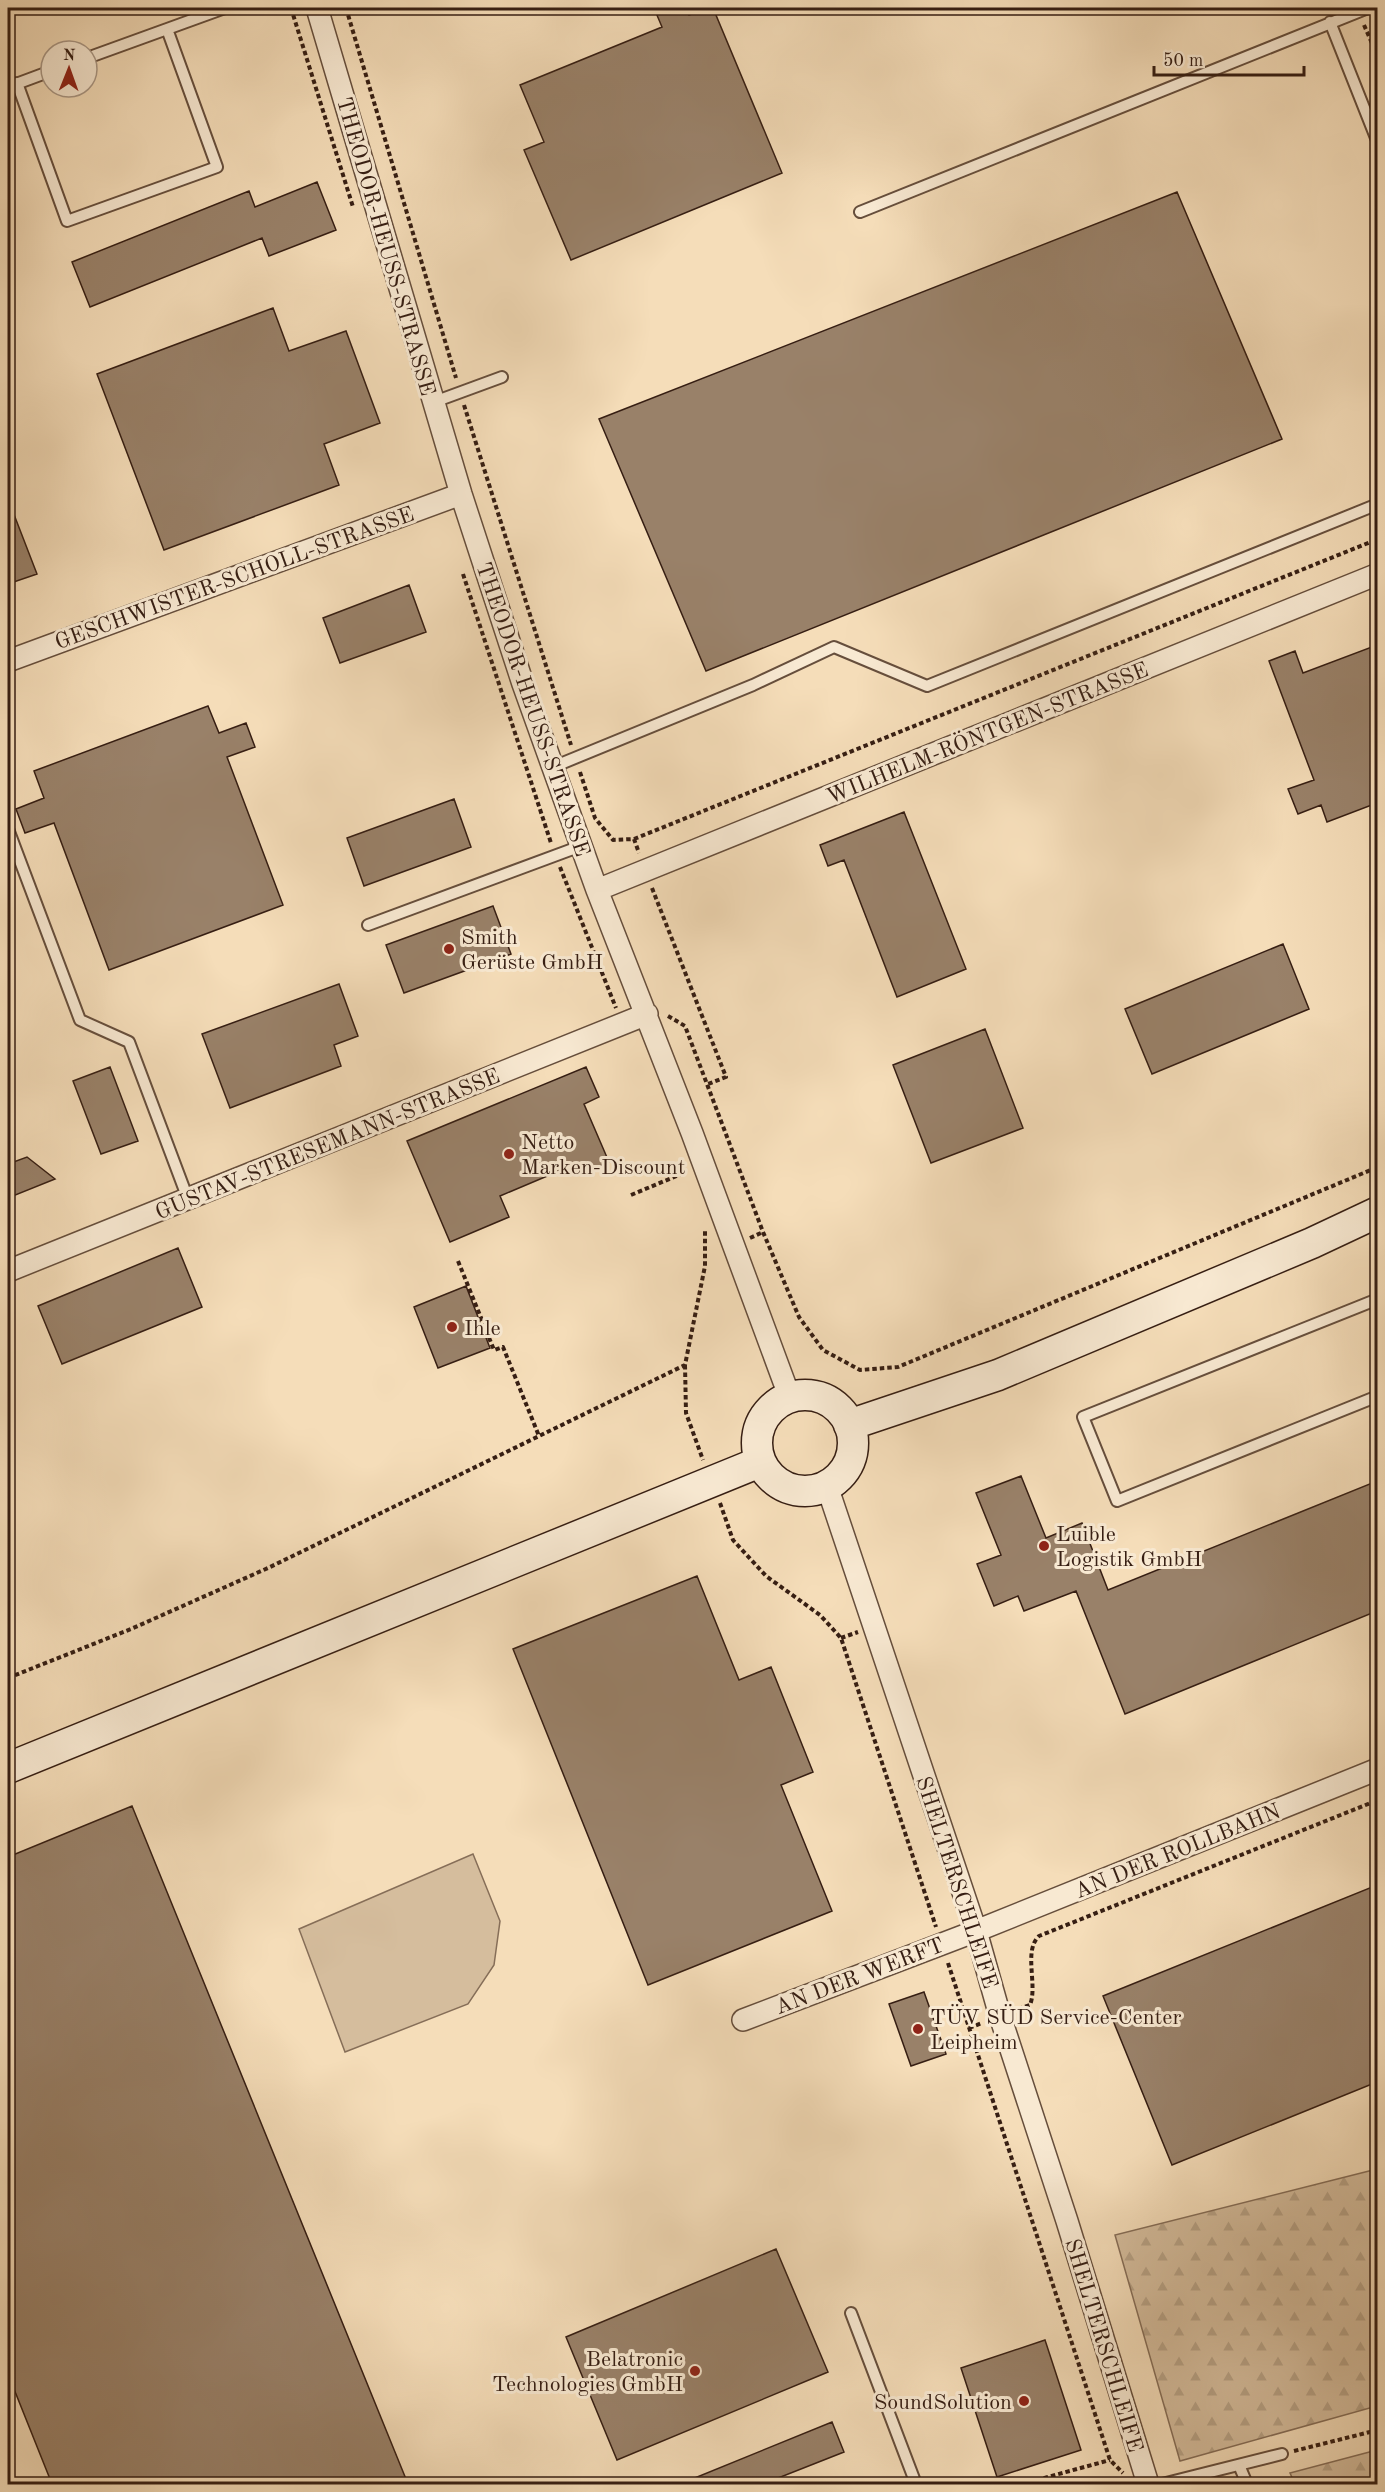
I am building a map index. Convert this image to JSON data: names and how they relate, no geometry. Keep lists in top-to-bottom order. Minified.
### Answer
{"streets":{"street":["THEODOR-HEUSS-STRASSE","GESCHWISTER-SCHOLL-STRASSE","WILHELM-RÖNTGEN-STRASSE","GUSTAV-STRESEMANN-STRASSE","AN DER ROLLBAHN","SHELTERSCHLEIFE","AN DER WERFT"]},"crossings":[["THEODOR-HEUSS-STRASSE","GESCHWISTER-SCHOLL-STRASSE"],["THEODOR-HEUSS-STRASSE","WILHELM-RÖNTGEN-STRASSE"],["THEODOR-HEUSS-STRASSE","GUSTAV-STRESEMANN-STRASSE"],["THEODOR-HEUSS-STRASSE","SHELTERSCHLEIFE"],["AN DER ROLLBAHN","SHELTERSCHLEIFE"],["AN DER ROLLBAHN","AN DER WERFT"],["SHELTERSCHLEIFE","AN DER WERFT"]],"places":["Smith Gerüste GmbH","Netto Marken-Discount","Ihle","Luible Logistik GmbH","TÜV SÜD Service-Center Leipheim","Belatronic Technologies GmbH","SoundSolution"],"scale_bar":"50 m","north":"top"}
